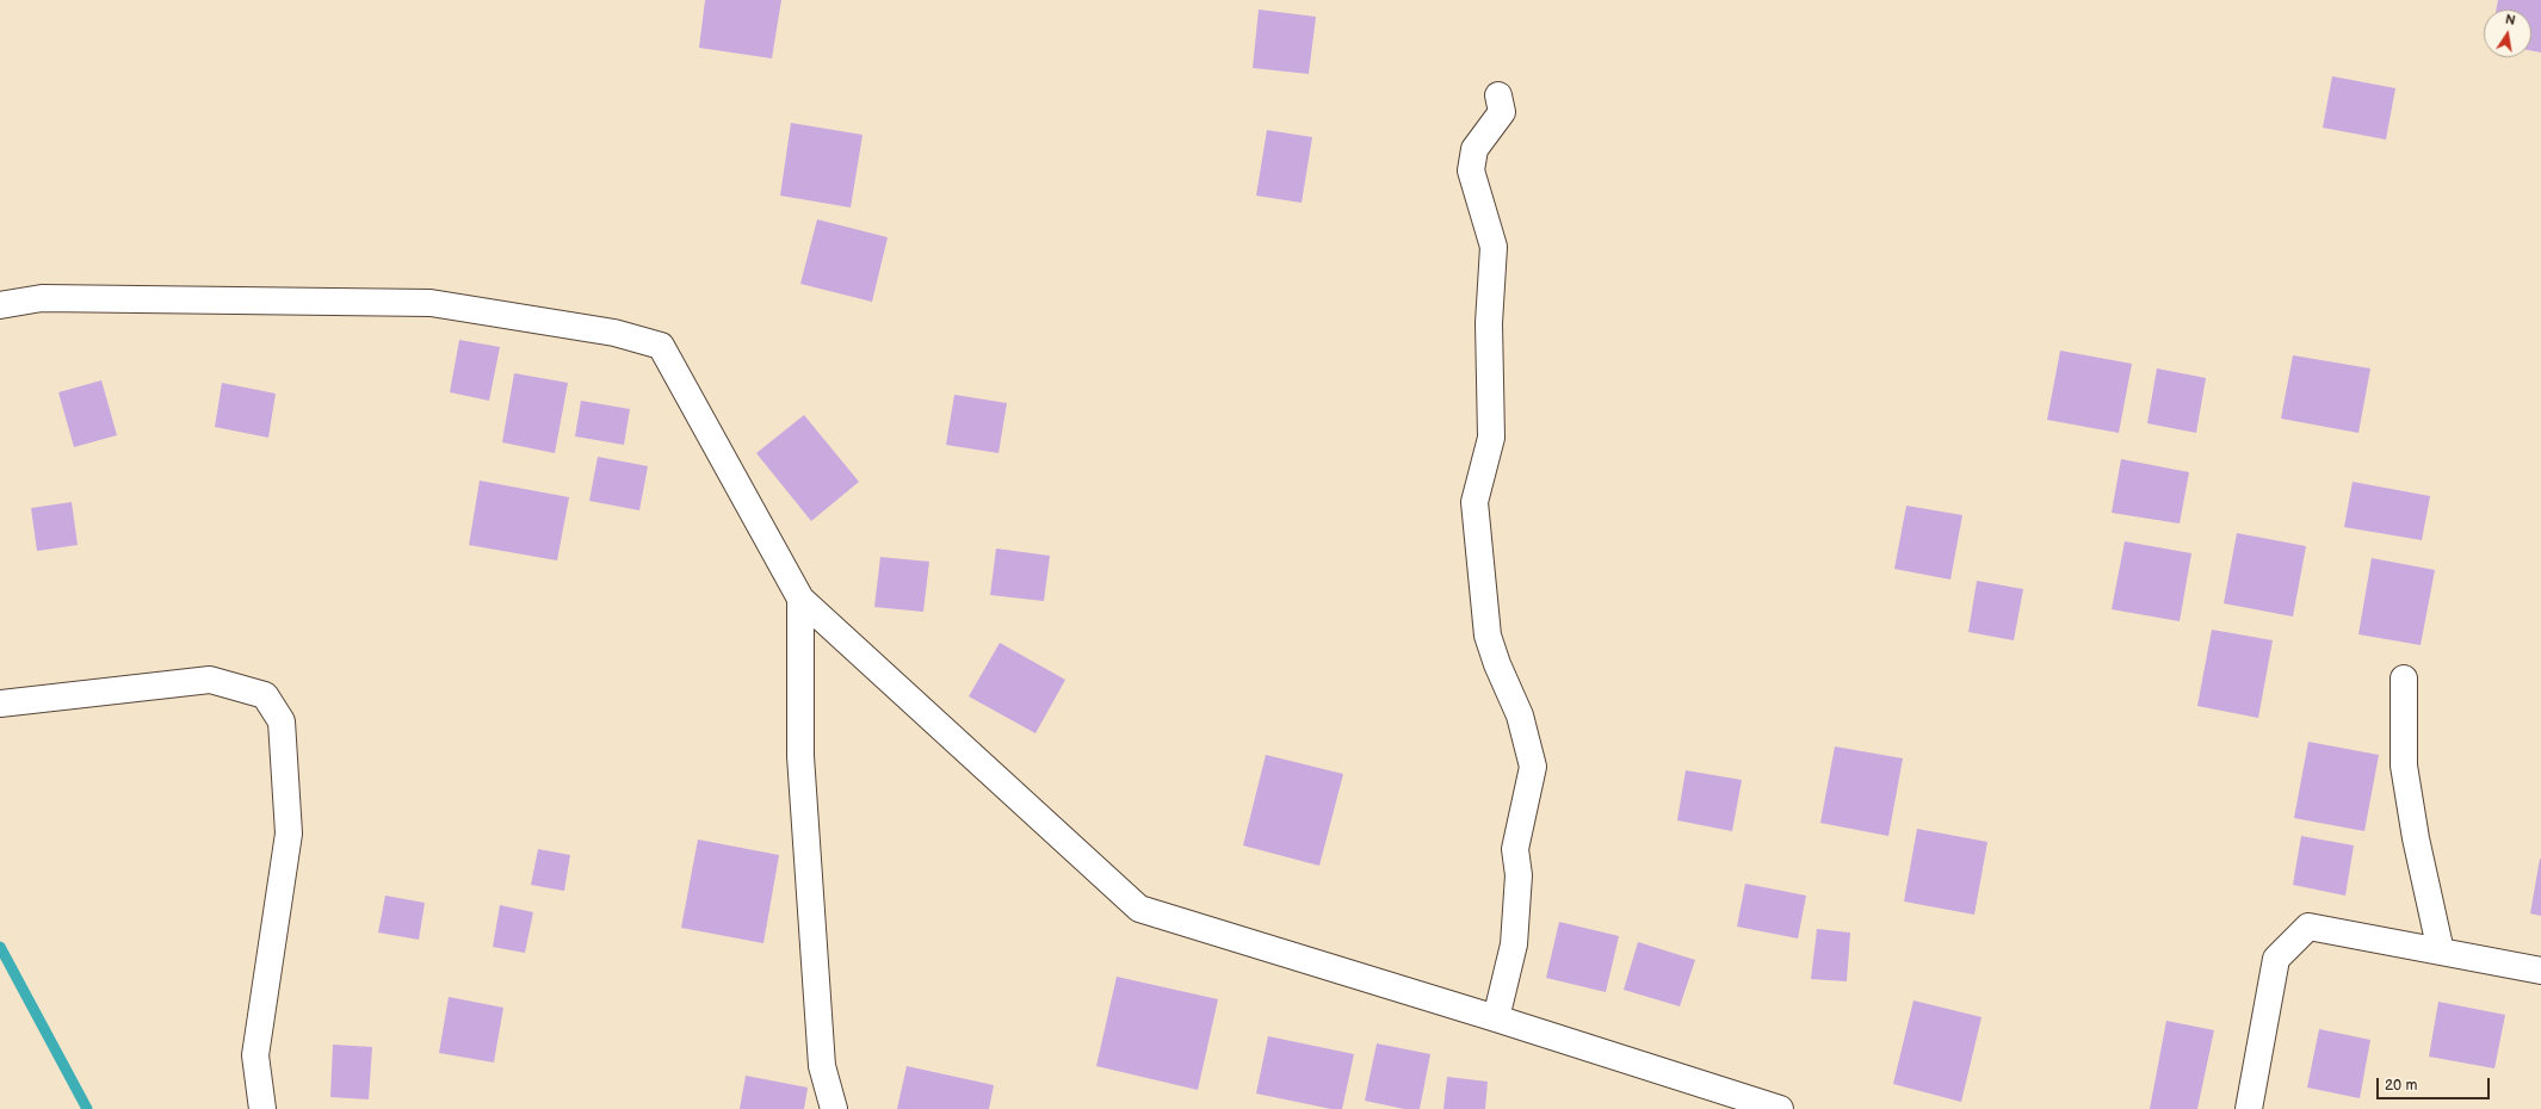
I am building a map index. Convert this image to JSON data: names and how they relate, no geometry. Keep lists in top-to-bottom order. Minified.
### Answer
{"scale_bar":"20 m","north":"top"}
